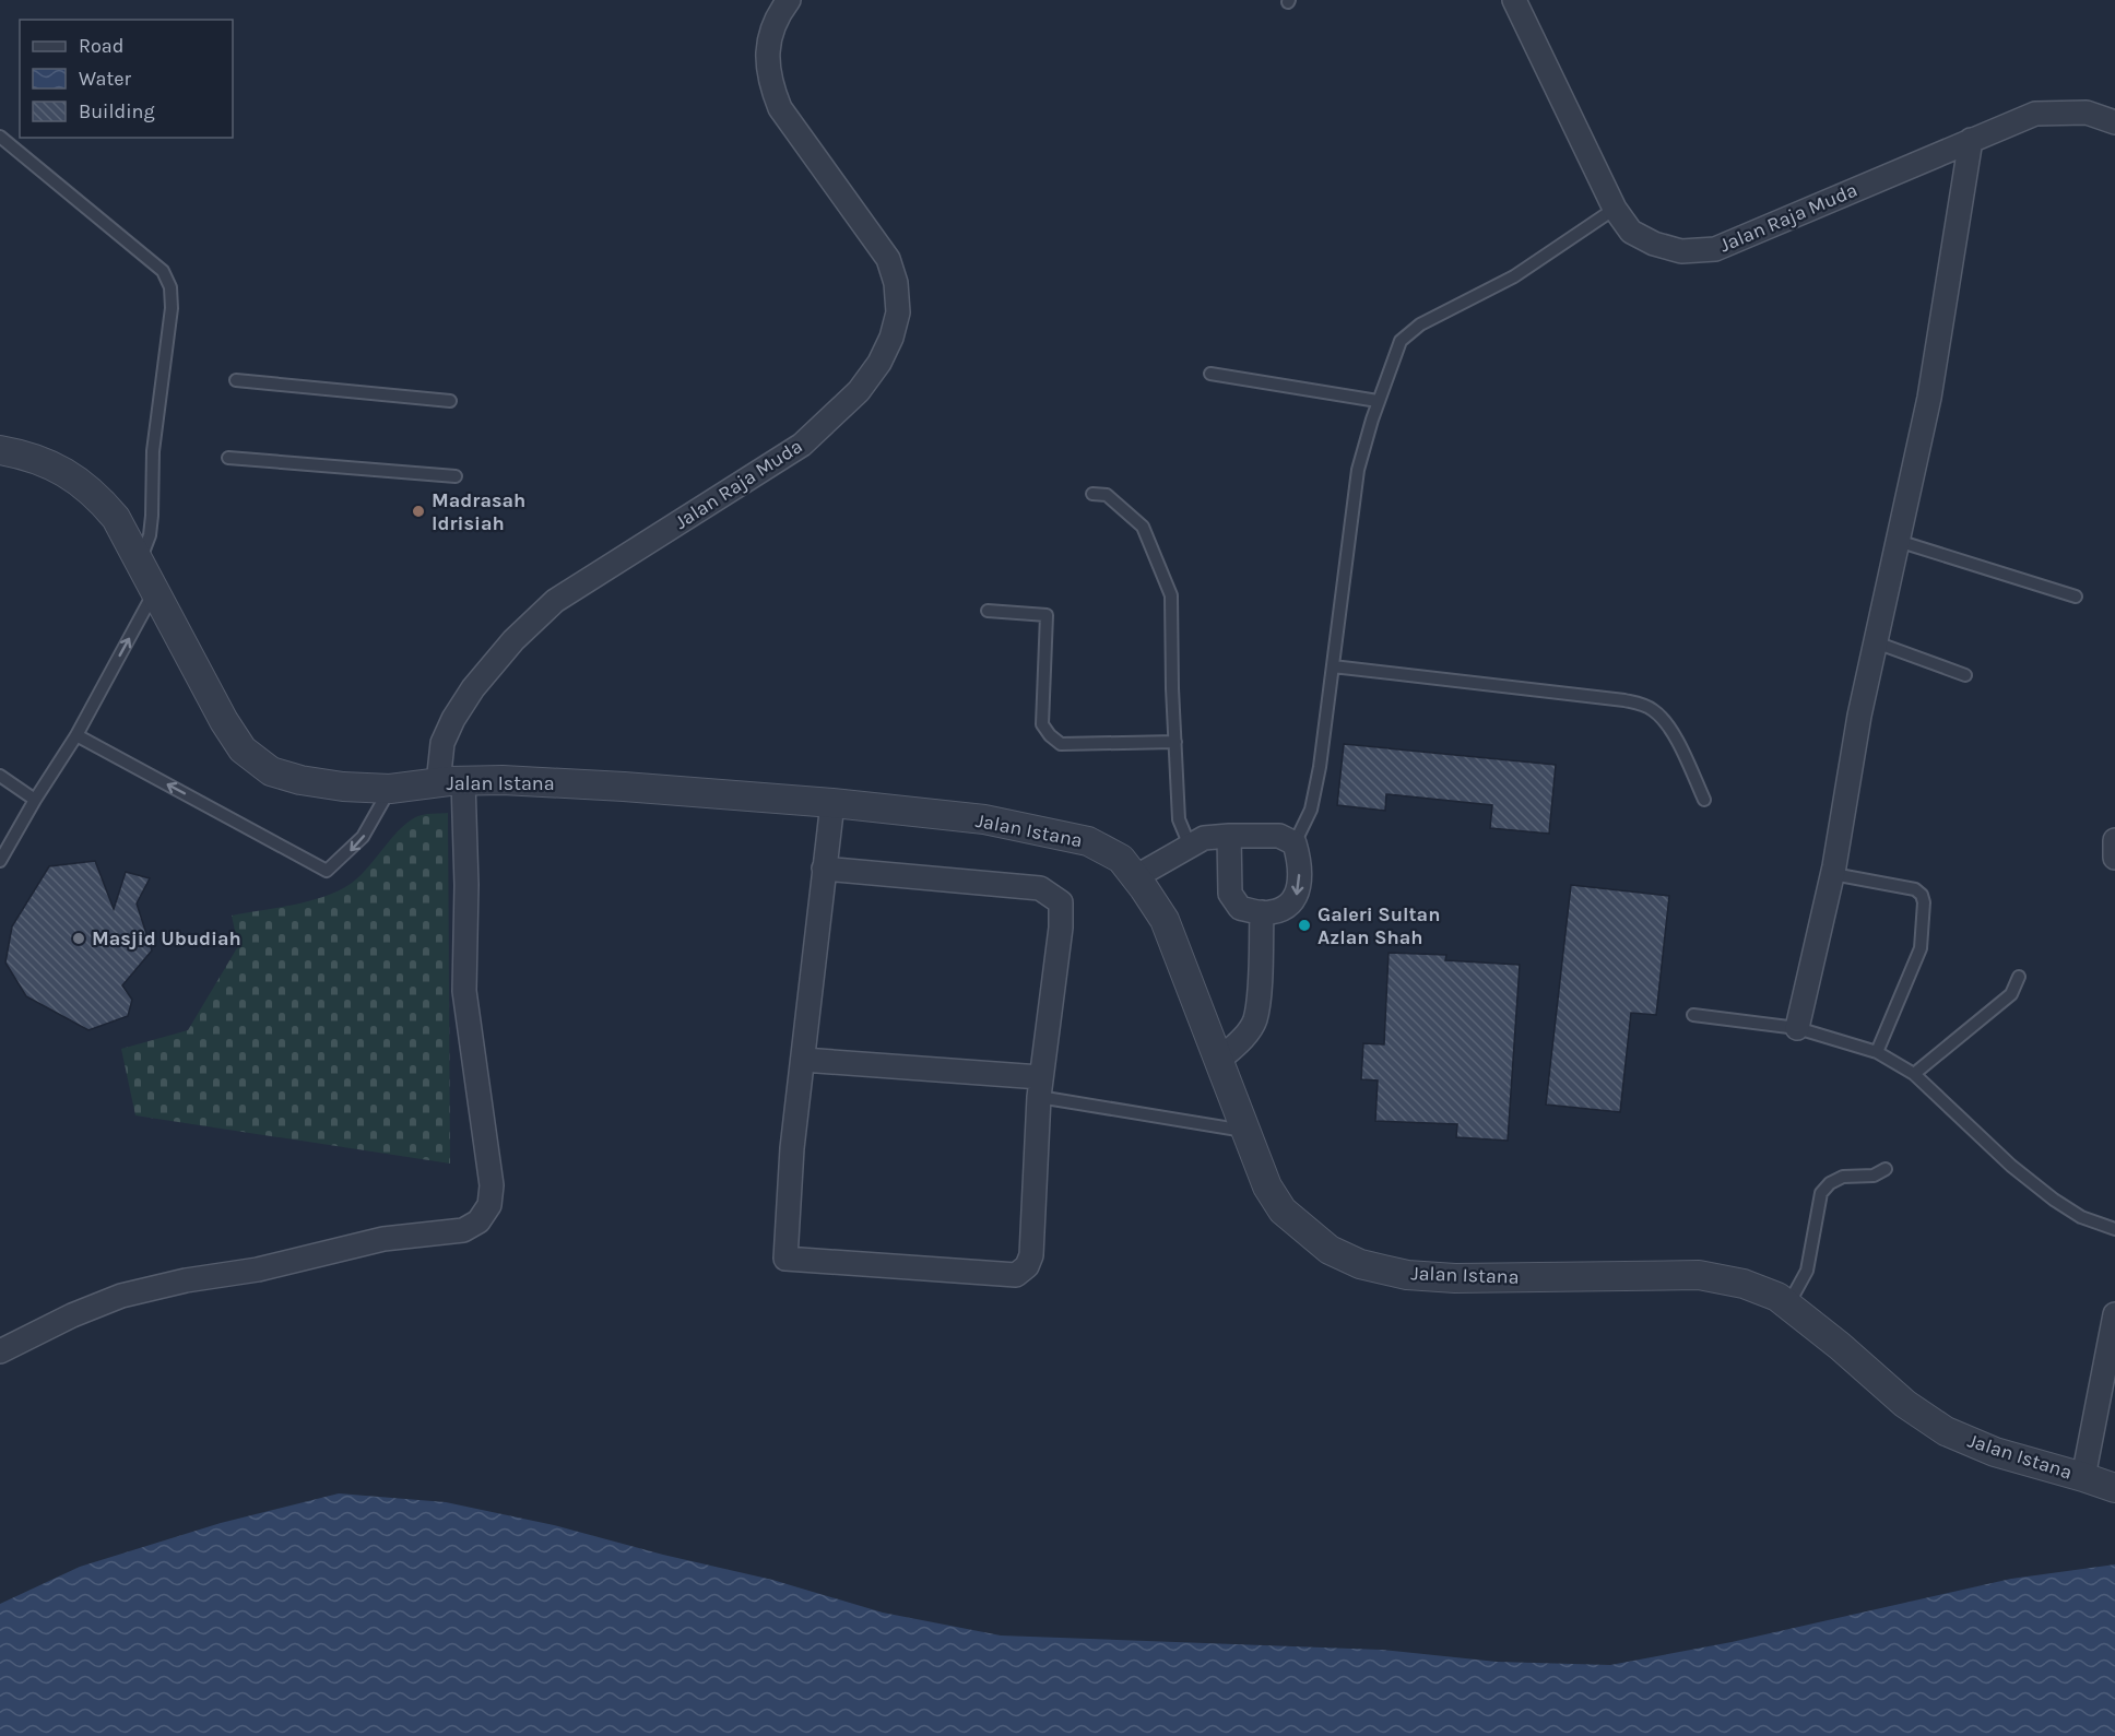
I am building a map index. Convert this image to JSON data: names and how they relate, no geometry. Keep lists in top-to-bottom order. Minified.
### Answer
{"streets":{"street":["Jalan Raja Muda","Jalan Istana"]},"crossings":[["Jalan Raja Muda","Jalan Istana"]],"places":["Madrasah Idrisiah","Galeri Sultan Azlan Shah","Masjid Ubudiah"],"legend":["Road","Water","Building"]}
